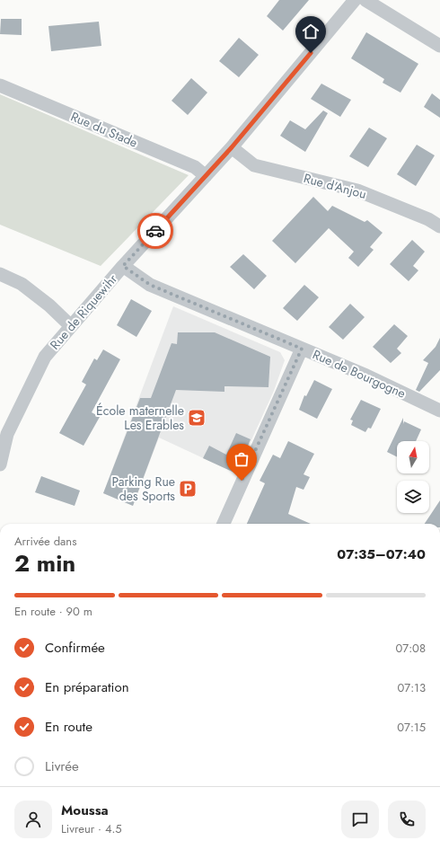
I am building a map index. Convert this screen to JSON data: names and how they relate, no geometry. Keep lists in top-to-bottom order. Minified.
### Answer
{"streets":{"street":["Rue du Stade","Rue d'Anjou","Rue de Riquewihr","Rue de Bourgogne"]},"crossings":[["Rue du Stade","Rue de Riquewihr"],["Rue d'Anjou","Rue de Riquewihr"],["Rue de Riquewihr","Rue de Bourgogne"]],"places":{"school or university":["École maternelle Les Erables"],"parking":["Parking Rue des Sports"]},"north":"top","page":{"heading":["2 min","Arrivée dans","07:35–07:40"],"panel":["Moussa","Livreur · 4.5"],"bar":"En route · 90 m","list":[["Confirmée","07:08"],["En préparation","07:13"],["En route","07:15"],"Livrée"]}}
